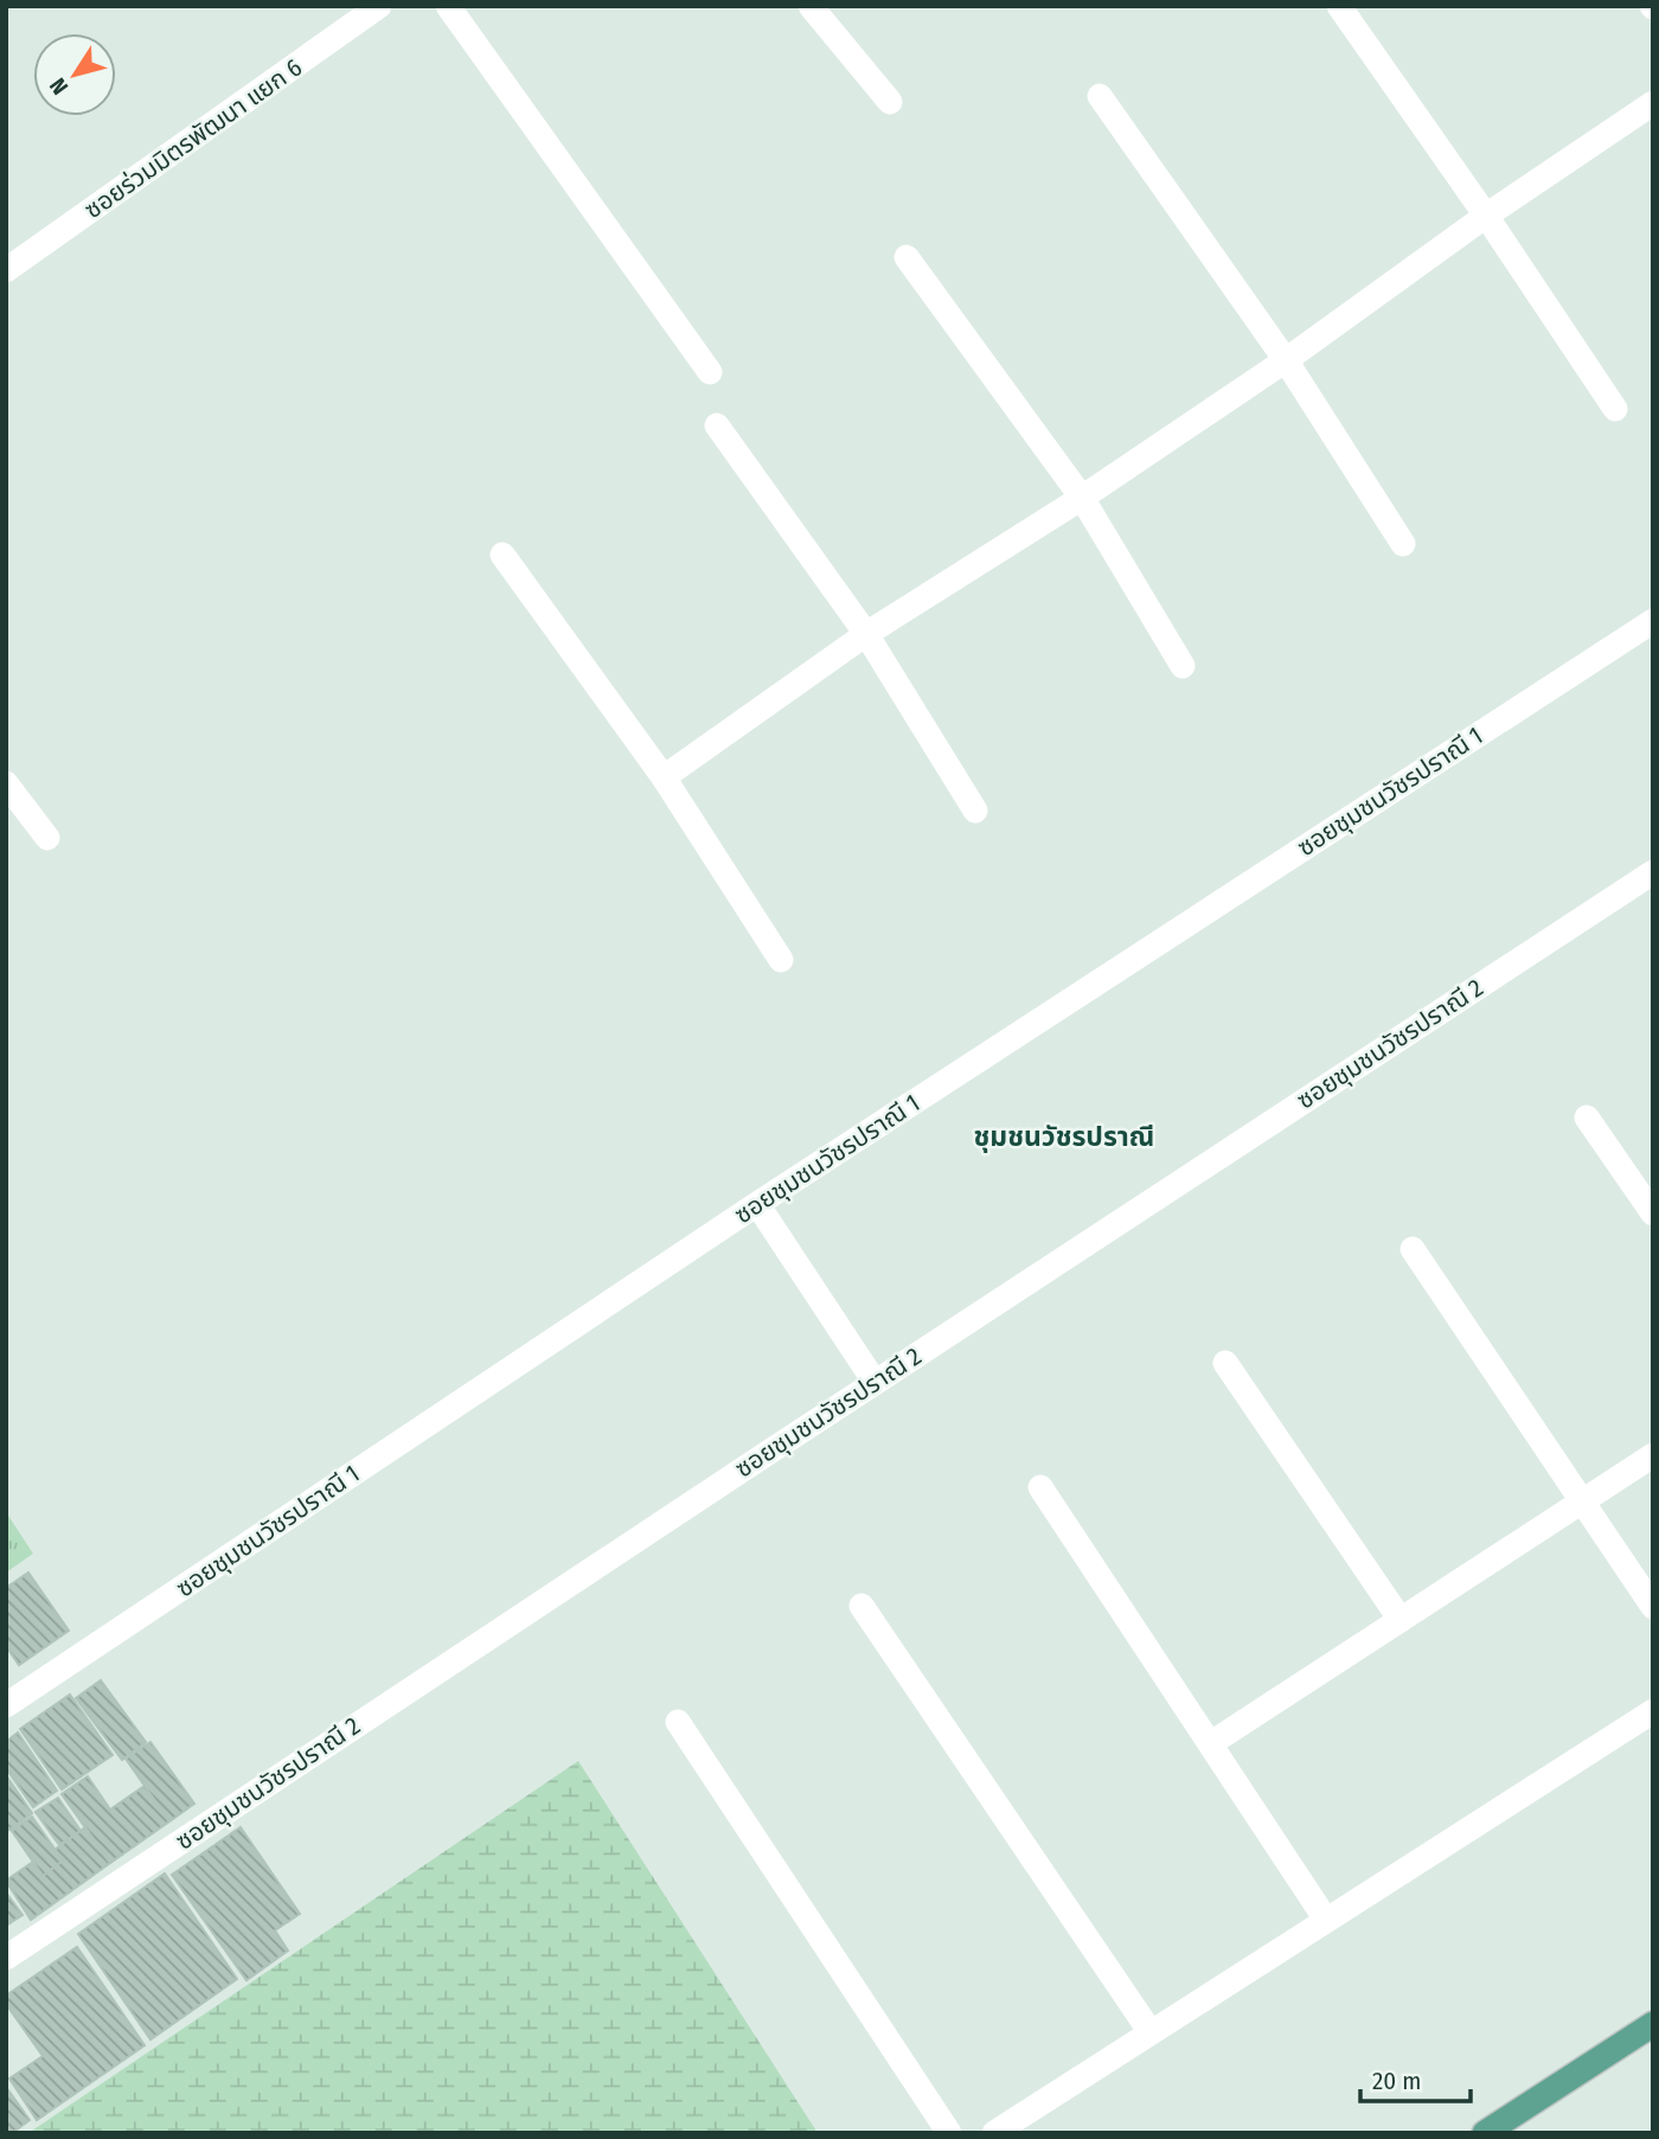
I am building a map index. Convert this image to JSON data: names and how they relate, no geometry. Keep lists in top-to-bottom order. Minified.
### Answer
{"streets":{"street":["ซอยร่วมมิตรพัฒนา แยก 6","ซอยชุมชนวัชรปราณี 1","ซอยชุมชนวัชรปราณี 2"]},"districts":["ชุมชนวัชรปราณี"],"scale_bar":"20 m","north":"bottom left"}
